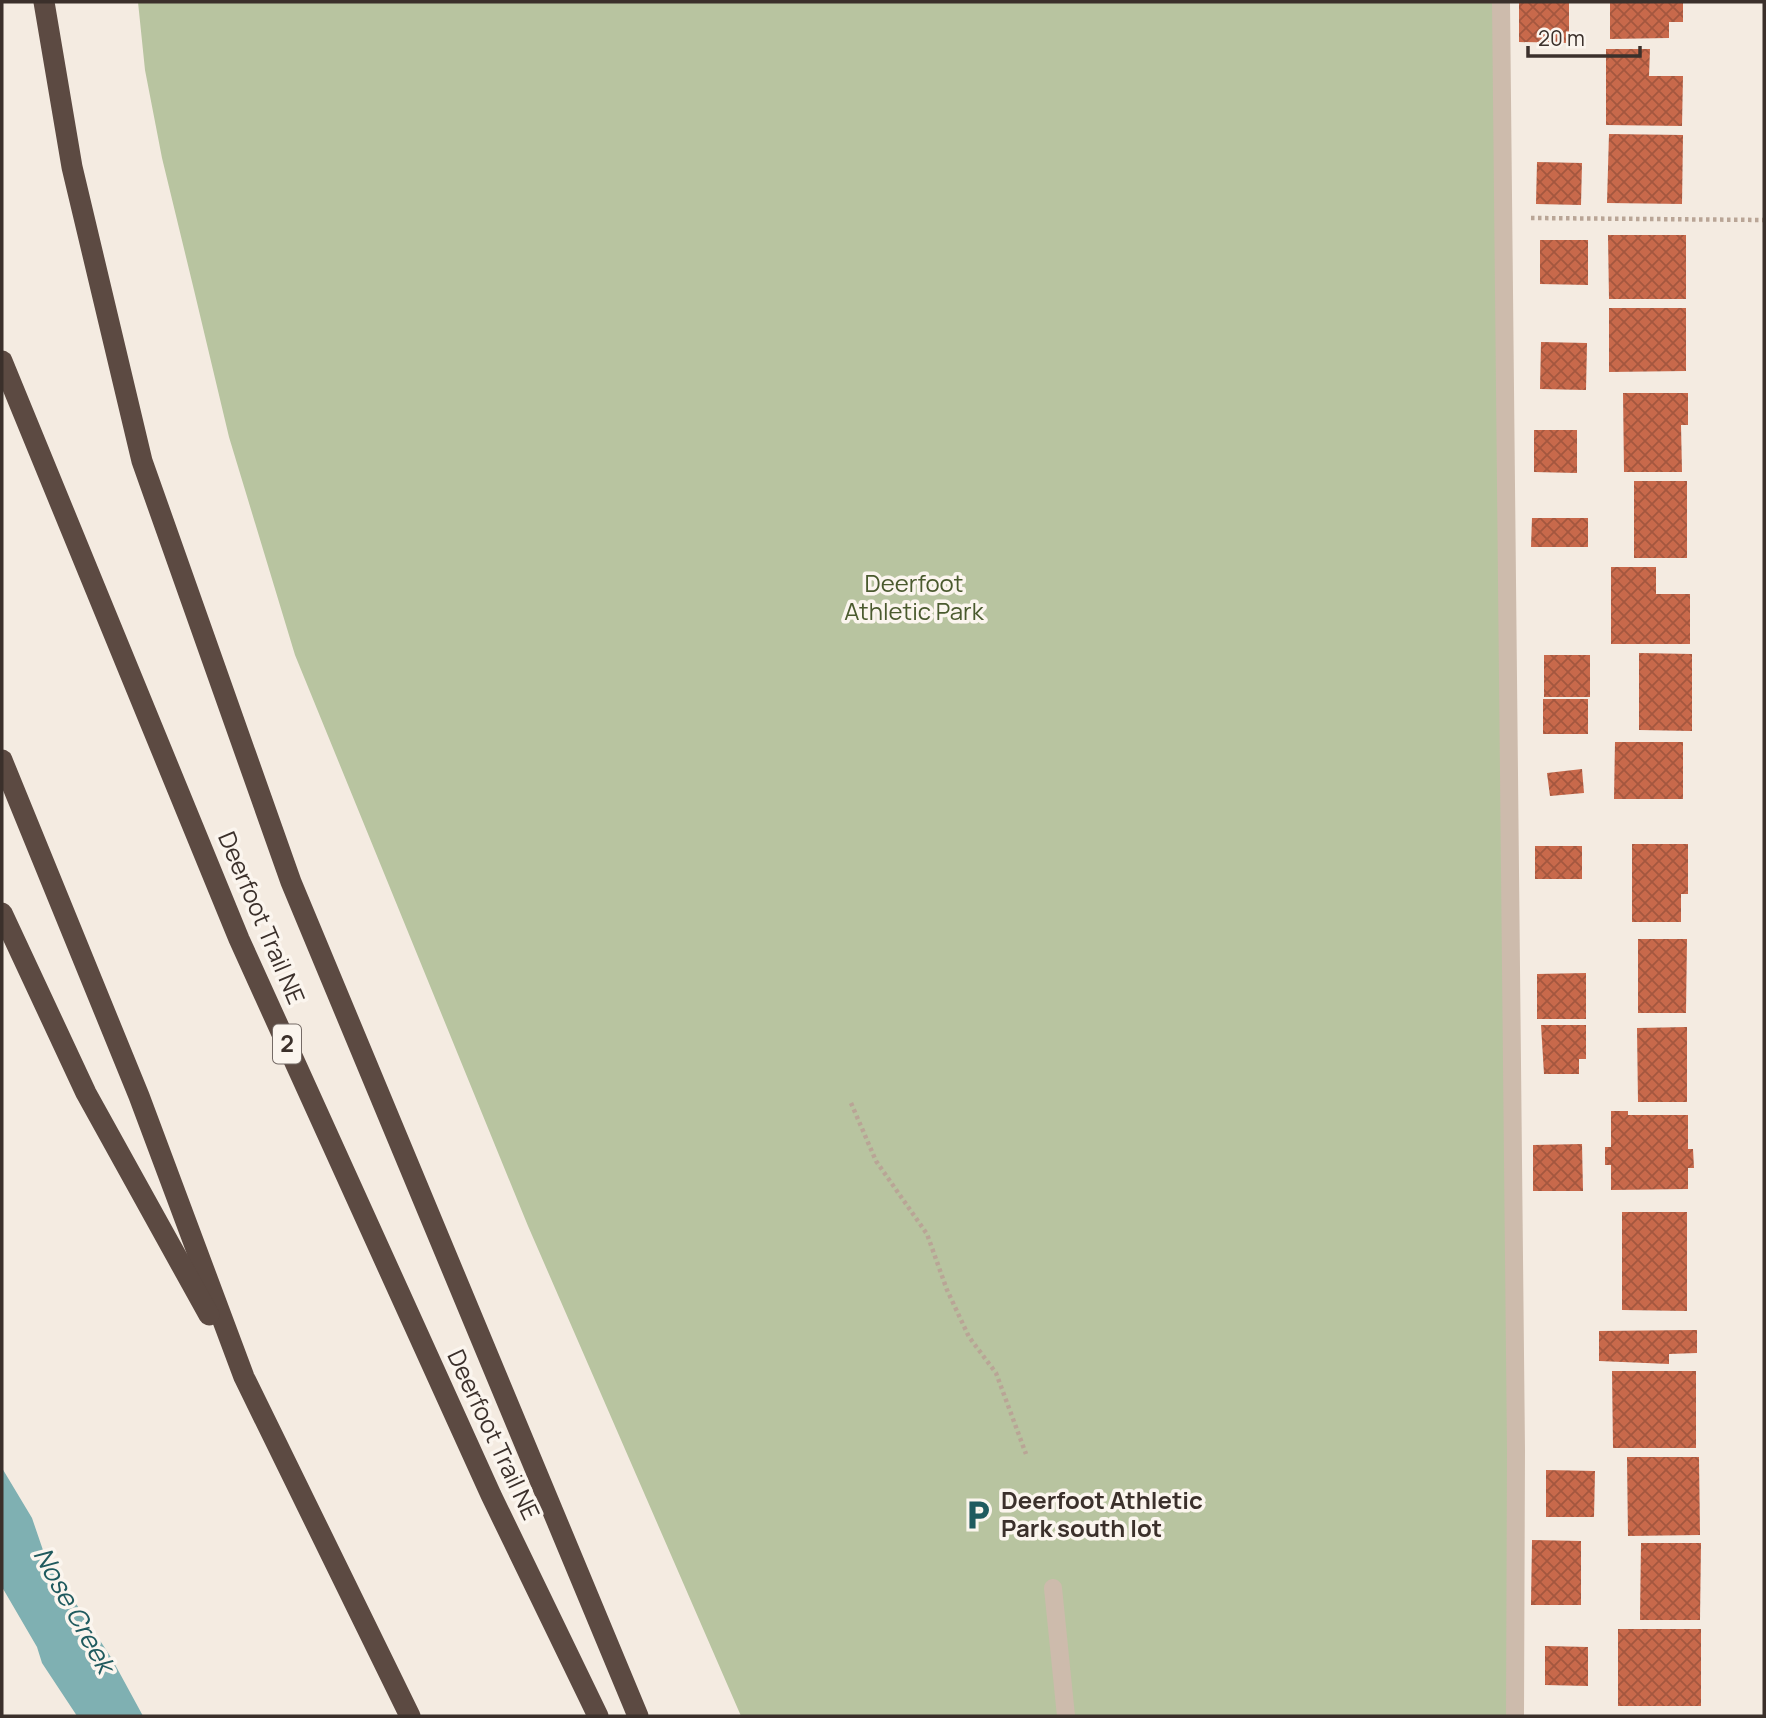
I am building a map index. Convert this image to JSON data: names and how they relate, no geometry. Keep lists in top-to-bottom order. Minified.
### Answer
{"streets":{"highway":["Deerfoot Trail NE","2"]},"water":["Nose Creek"],"parks":["Deerfoot Athletic Park"],"places":{"parking":["Deerfoot Athletic Park south lot"]},"scale_bar":"20 m"}
